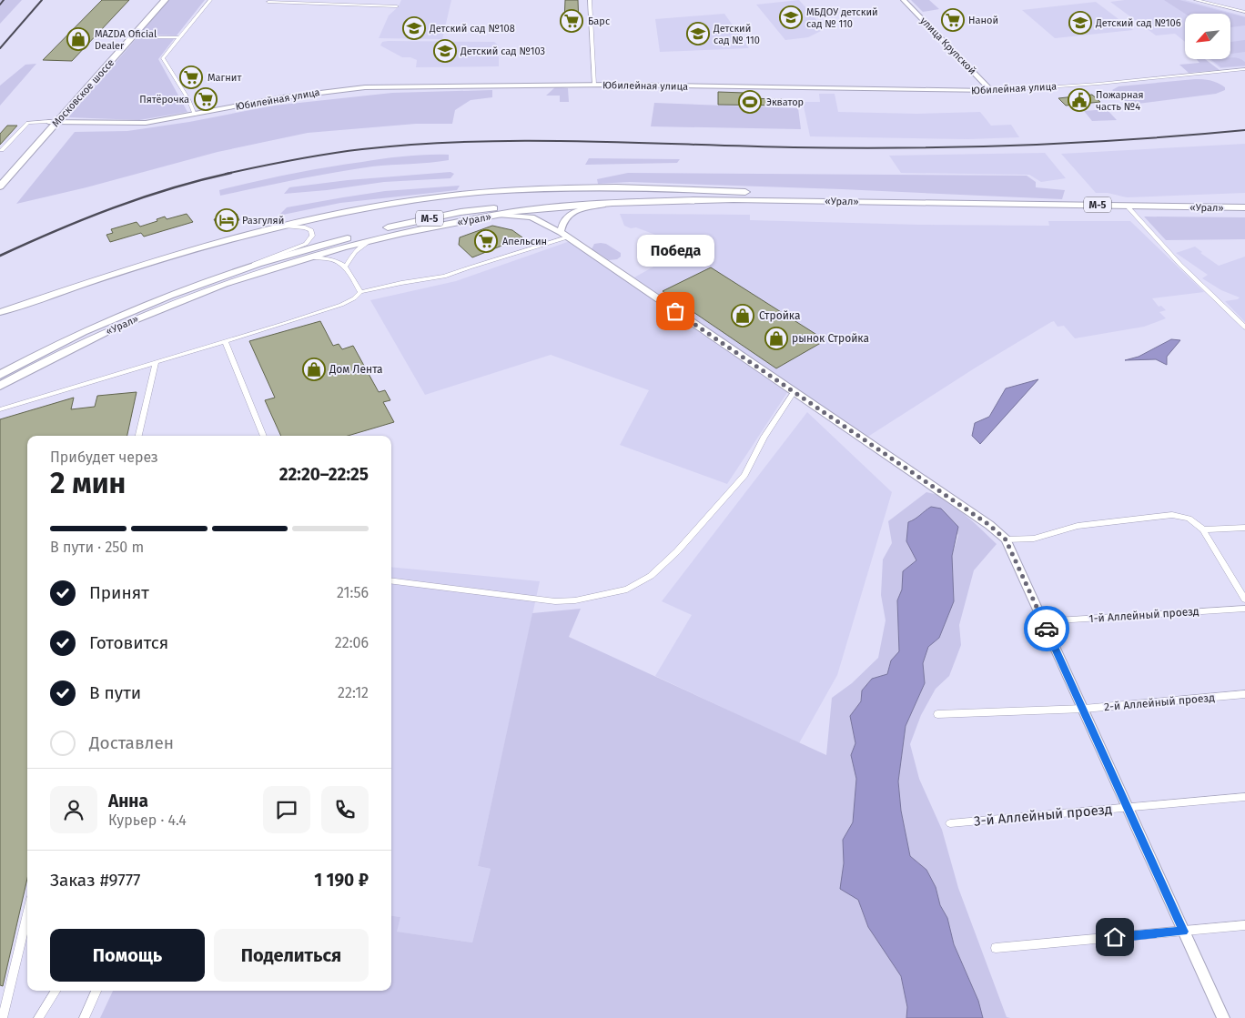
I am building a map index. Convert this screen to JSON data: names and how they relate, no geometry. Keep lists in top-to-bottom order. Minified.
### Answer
{"streets":{"main road":["Московское шоссе","«Урал»","М-5"],"street":["улица Крупской","Юбилейная улица","1-й Аллейный проезд","2-й Аллейный проезд","3-й Аллейный проезд"]},"crossings":[["улица Крупской","Юбилейная улица"],["Юбилейная улица","Московское шоссе"]],"places":{"school or university":["МБДОУ детский сад № 110","Детский сад №106","Детский сад №108","Детский сад № 110","Детский сад №103"],"supermarket":["Наной","Барс","Магнит","Пятёрочка","Апельсин"],"shop":["MAZDA Oficial Dealer","Стройка","рынок Стройка","Дом Лента"],"public building":["Пожарная часть №4"],"sports":["Экватор"],"hotel":["Разгуляй"],"other":["Победа"]},"north":"bottom left","page":{"bubble":"Победа","heading":["2 мин","Прибудет через","22:20–22:25"],"panel":["Анна","Курьер · 4.4","Заказ #9777","1 190 ₽"],"bar":"В пути · 250 m","list":[["Принят","21:56"],["Готовится","22:06"],["В пути","22:12"],"Доставлен"],"buttons":["Помощь","Поделиться"]}}
